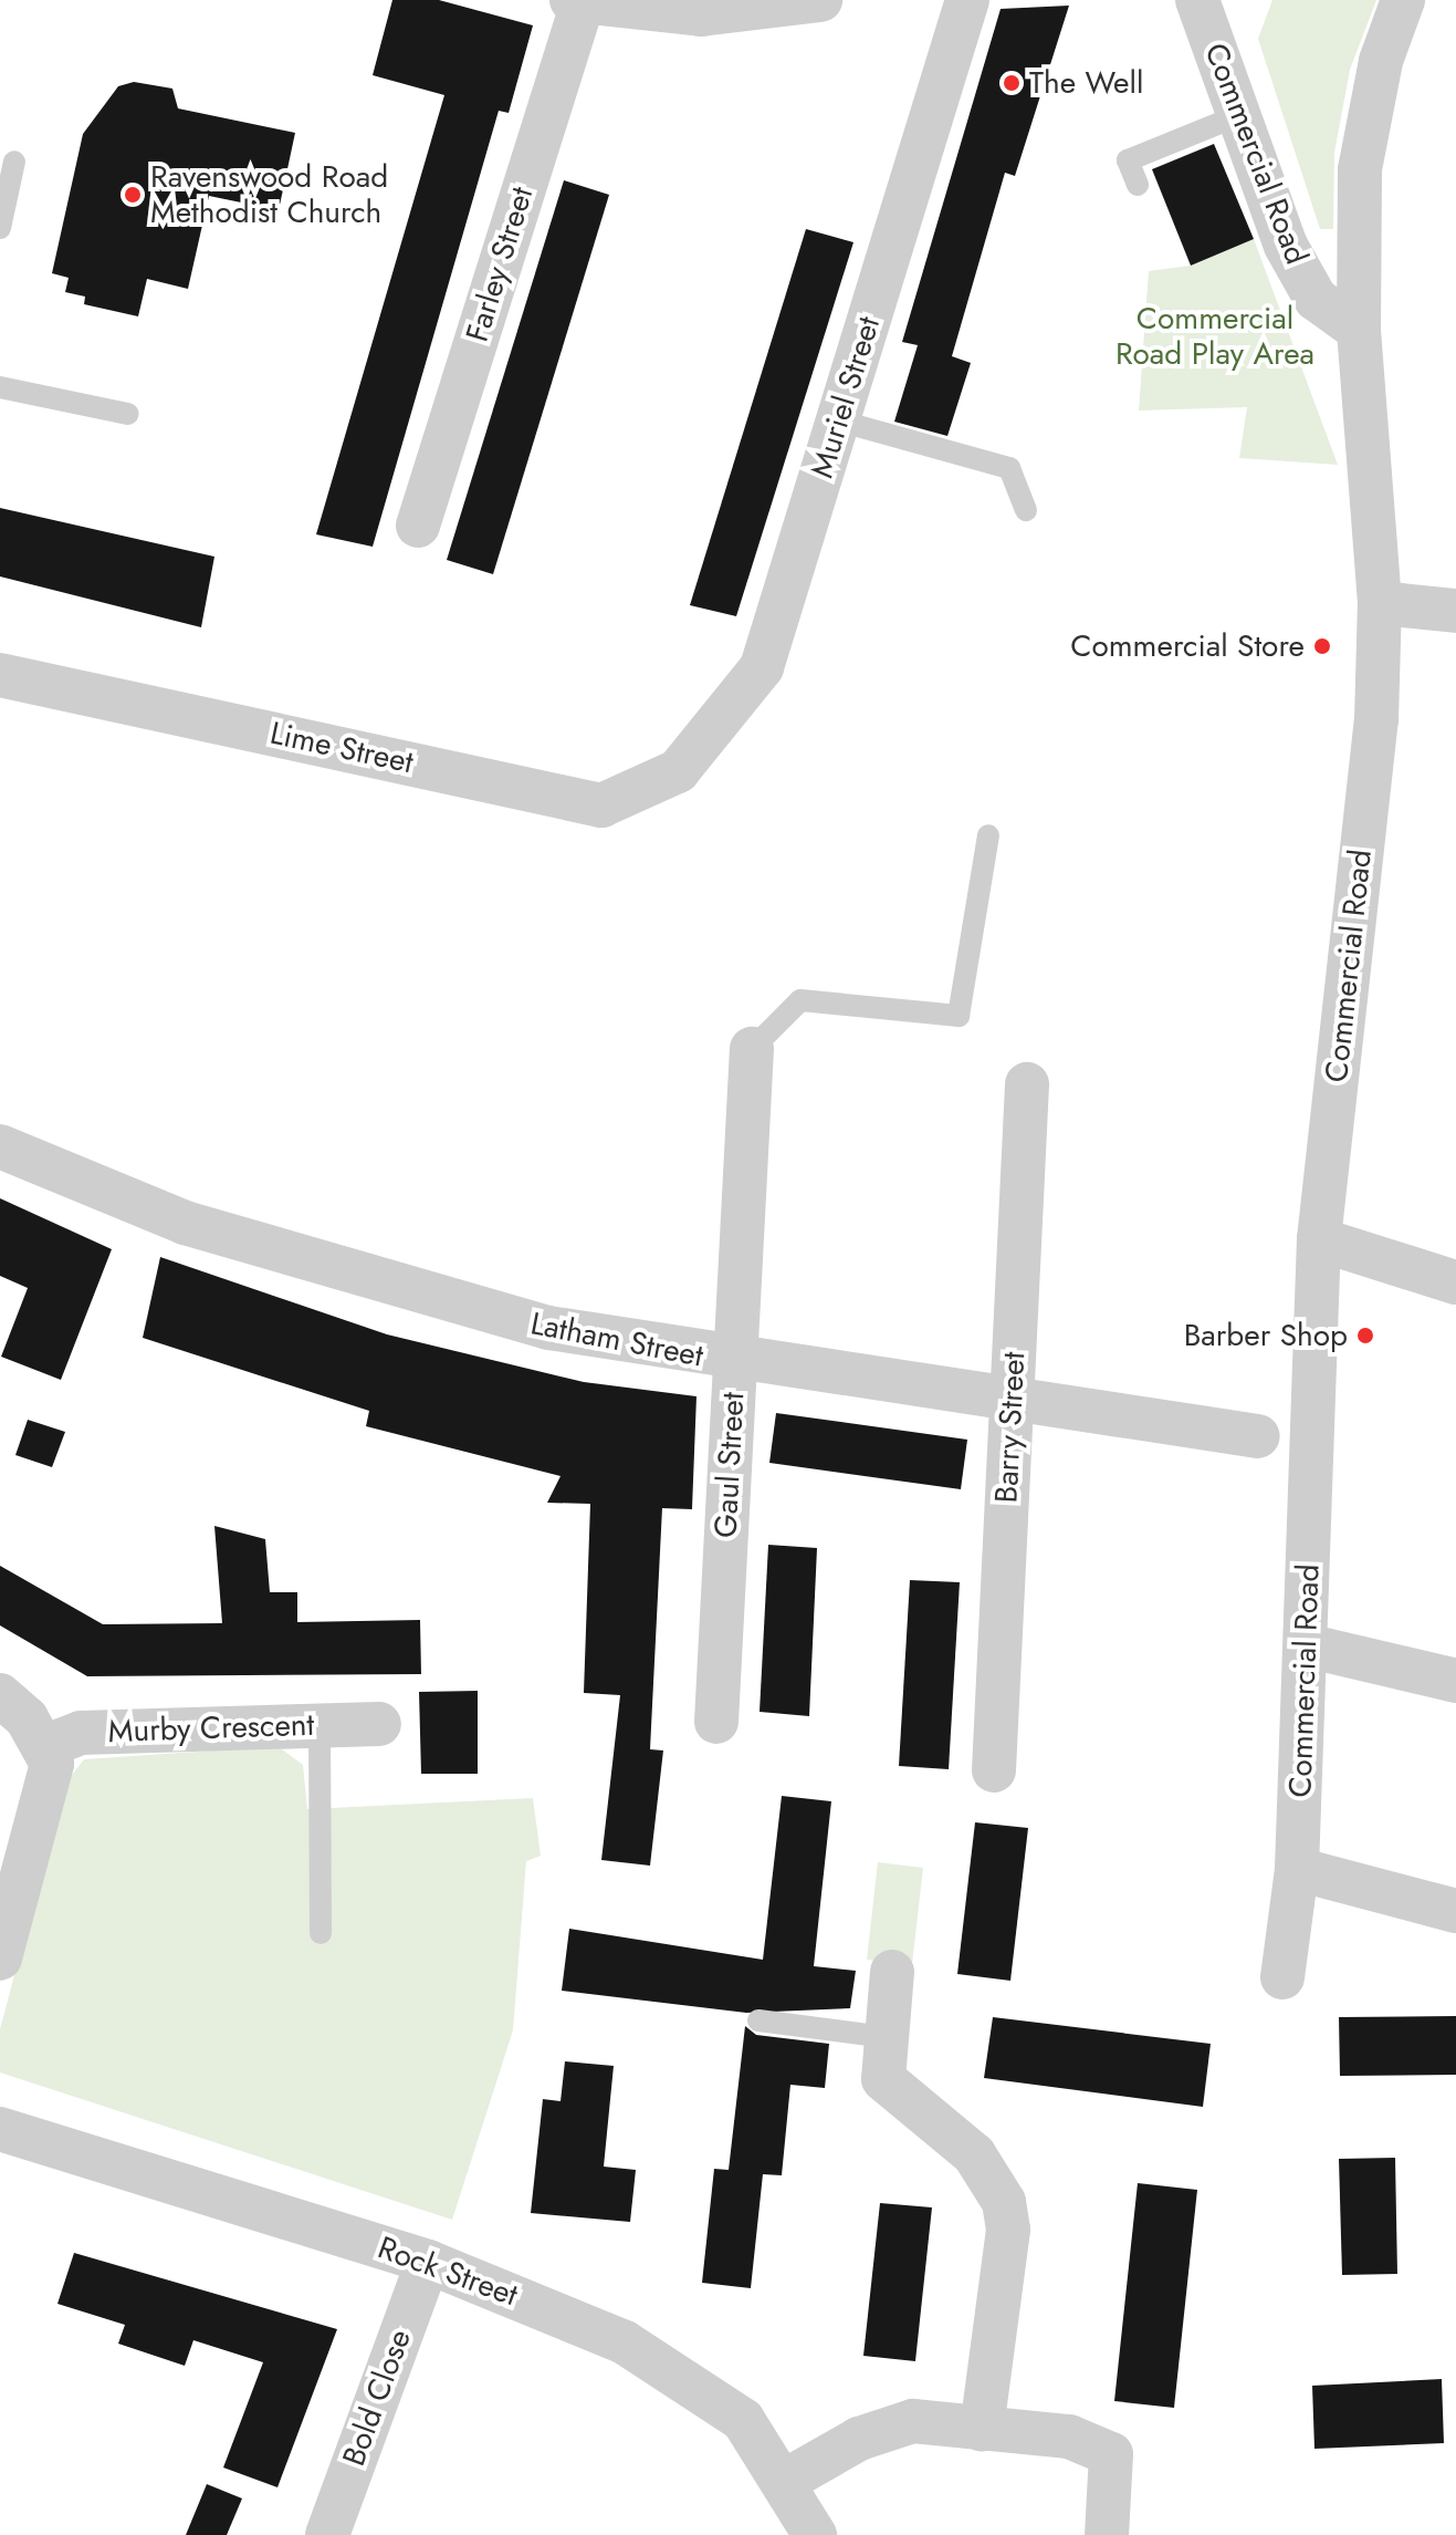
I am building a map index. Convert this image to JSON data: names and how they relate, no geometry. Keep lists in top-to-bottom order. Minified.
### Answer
{"streets":{"street":["Commercial Road","Farley Street","Muriel Street","Lime Street","Latham Street","Barry Street","Gaul Street","Murby Crescent","Rock Street","Bold Close"]},"crossings":[["Muriel Street","Lime Street"],["Latham Street","Barry Street"],["Latham Street","Gaul Street"],["Rock Street","Bold Close"]],"parks":["Commercial Road Play Area"],"places":["The Well","Ravenswood Road Methodist Church","Commercial Store","Barber Shop"]}
